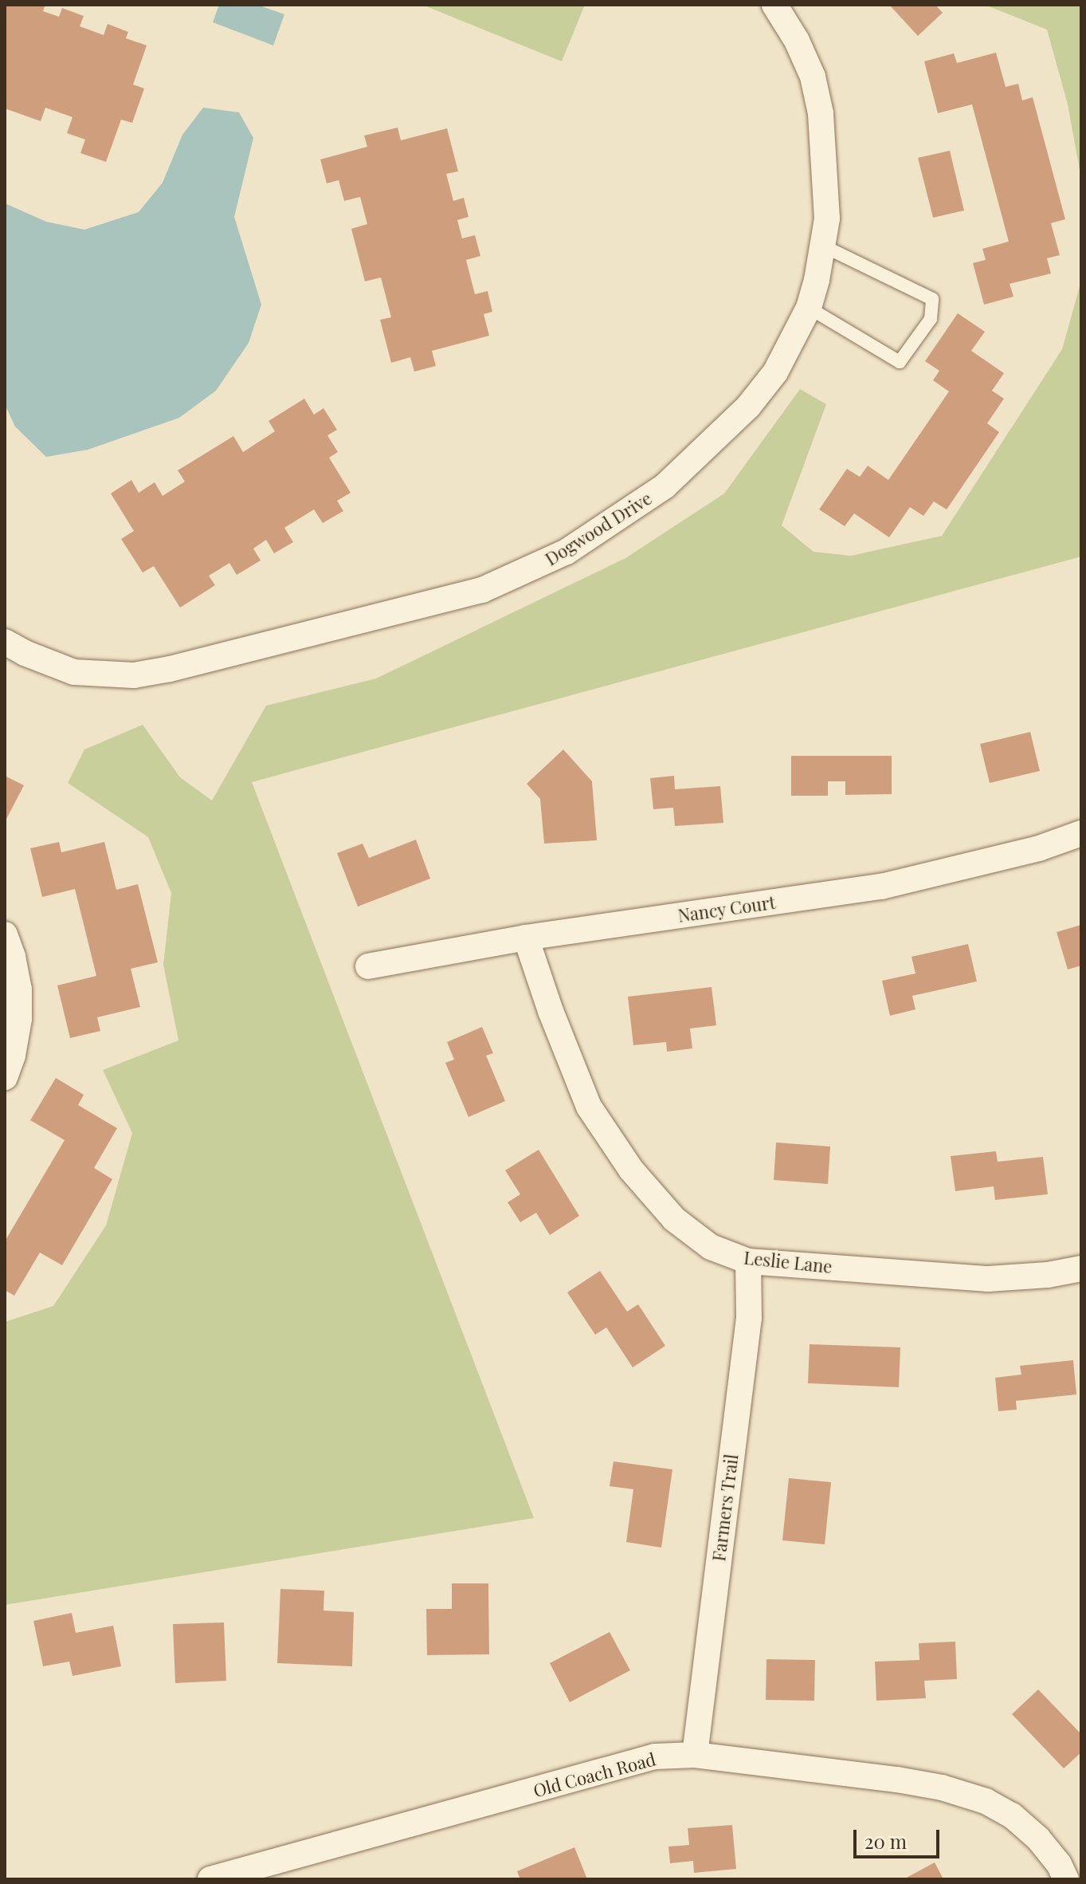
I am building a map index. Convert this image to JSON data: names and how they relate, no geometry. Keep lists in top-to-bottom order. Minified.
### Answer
{"streets":{"street":["Dogwood Drive","Nancy Court","Leslie Lane","Farmers Trail","Old Coach Road"]},"crossings":[["Nancy Court","Leslie Lane"],["Leslie Lane","Farmers Trail"],["Farmers Trail","Old Coach Road"]],"scale_bar":"20 m"}
